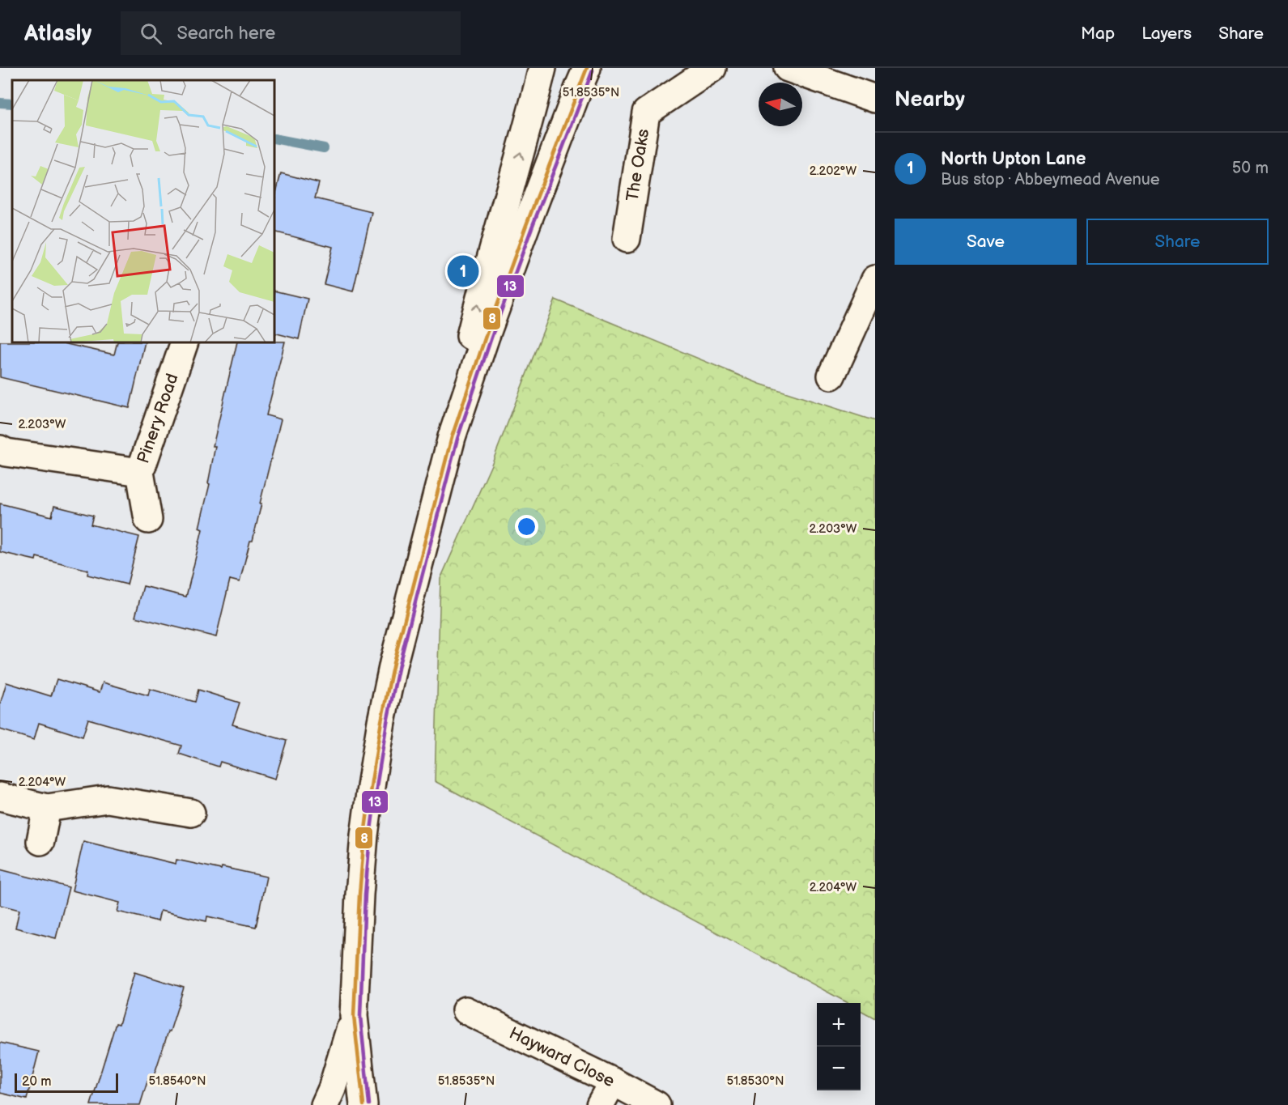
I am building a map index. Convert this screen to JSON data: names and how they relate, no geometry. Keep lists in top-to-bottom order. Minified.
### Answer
{"streets":{"street":["The Oaks","Pinery Road","Hayward Close"]},"lines":["transit line 8","transit line 13"],"scale_bar":"20 m","north":"left","page":{"header":"Atlasly","search":"Search here","nav":["Map","Layers","Share"],"heading":"Nearby","list":[{"mark":"1","name":"North Upton Lane","note":"Bus stop · Abbeymead Avenue","value":"50 m"}],"buttons":["Save","Share"],"pins":"1","map_buttons":["+","−"],"scale":"20 m"},"coordinates":["51.8535°N","2.202°W","2.203°W","2.204°W","51.8540°N","51.8530°N"]}
